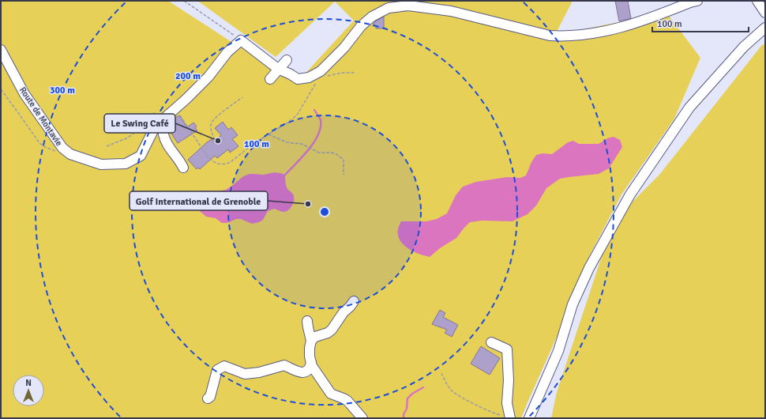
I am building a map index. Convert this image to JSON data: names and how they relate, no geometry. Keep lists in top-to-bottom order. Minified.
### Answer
{"streets":{"street":["Route de Montavie"]},"places":["Le Swing Café","Golf International de Grenoble"],"scale_bar":"100 m","north":"top","rings":["200 m","300 m","100 m"]}
